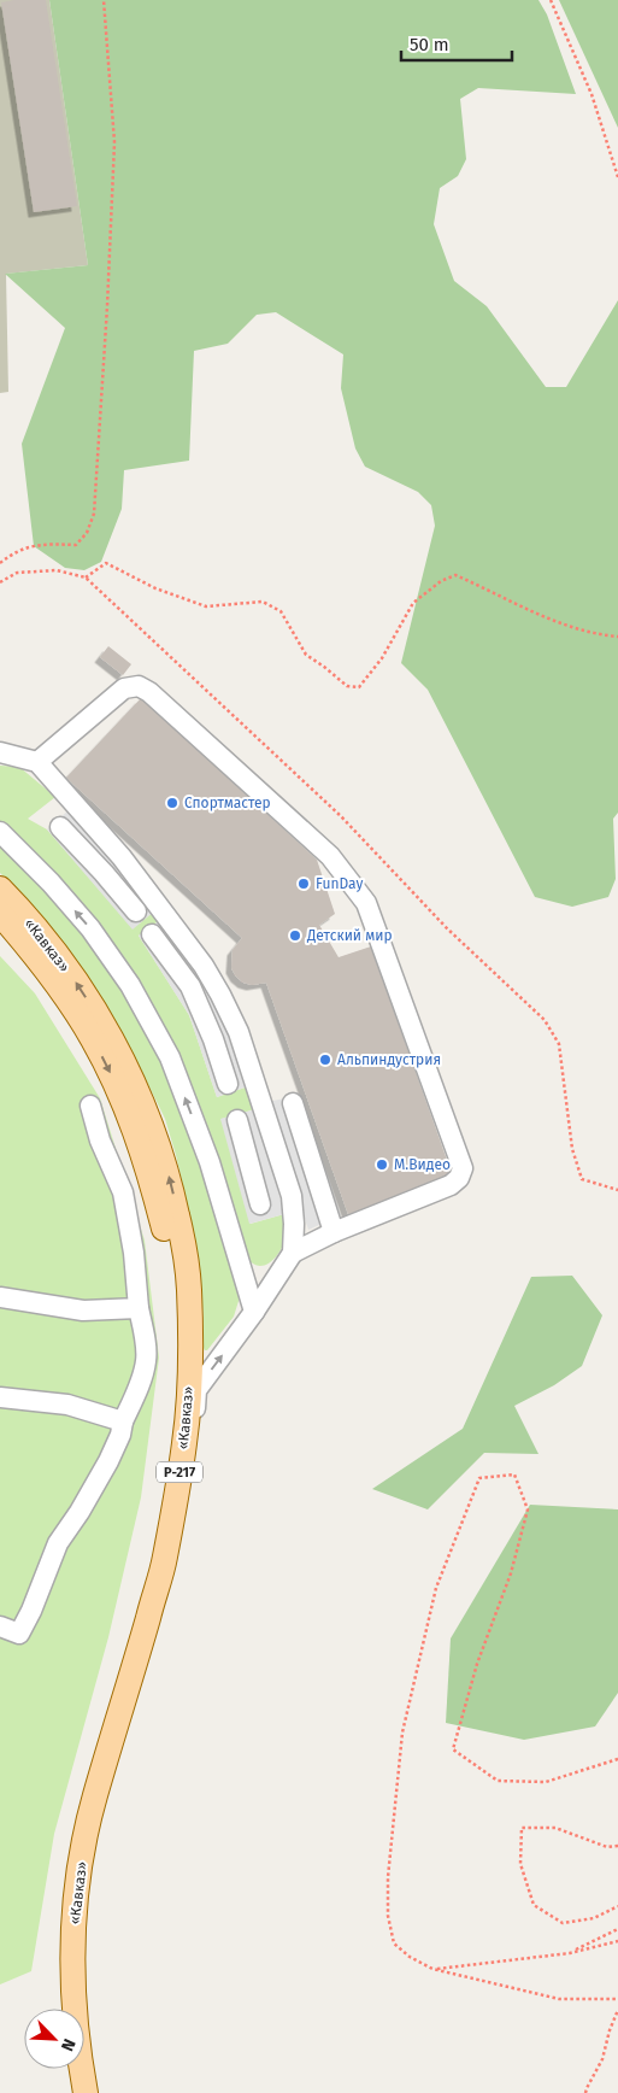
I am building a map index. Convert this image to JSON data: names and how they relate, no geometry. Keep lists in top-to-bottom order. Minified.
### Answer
{"streets":{"main road":["«Кавказ»","Р-217"]},"places":["Спортмастер","FunDay","Детский мир","Альпиндустрия","М.Видео"],"scale_bar":"50 m","north":"bottom right"}
